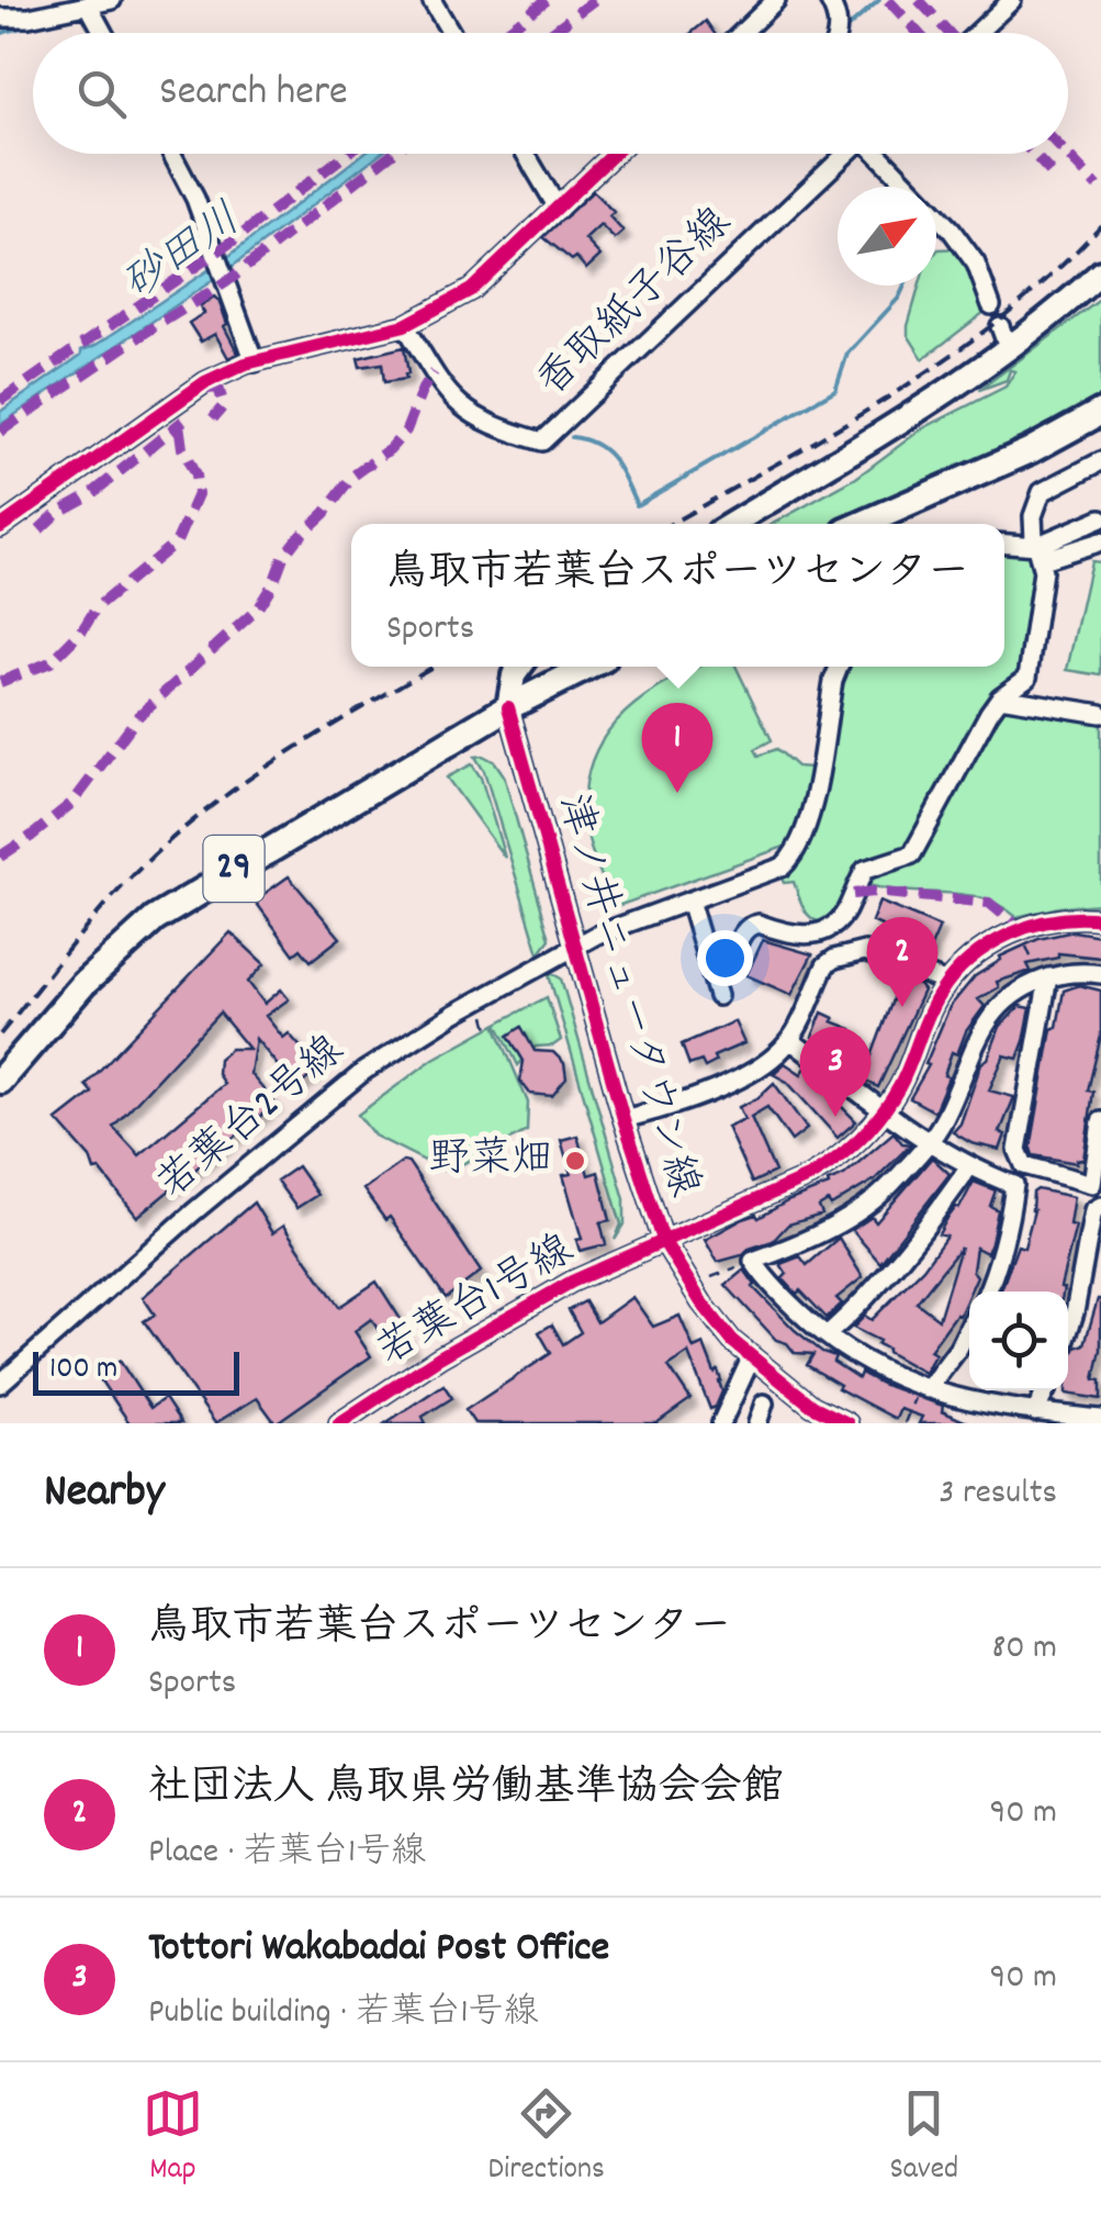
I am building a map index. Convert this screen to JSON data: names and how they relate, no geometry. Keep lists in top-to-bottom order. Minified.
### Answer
{"streets":{"highway":["29"],"street":["香取紙子谷線","津ノ井ニュータウン線","若葉台2号線","若葉台1号線"]},"crossings":[["29","津ノ井ニュータウン線"],["津ノ井ニュータウン線","若葉台2号線"],["津ノ井ニュータウン線","若葉台1号線"]],"water":["砂田川"],"places":["野菜畑"],"scale_bar":"100 m","north":"top right","page":{"search":"Search here","popup":["鳥取市若葉台スポーツセンター","Sports"],"pins":["1","2","3"],"scale":"100 m","heading":["Nearby","3 results"],"list":[{"mark":"1","name":"鳥取市若葉台スポーツセンター","note":"Sports","value":"80 m"},{"mark":"2","name":"社団法人 鳥取県労働基準協会会館","note":"Place · 若葉台1号線","value":"90 m"},{"mark":"3","name":"Tottori Wakabadai Post Office","note":"Public building · 若葉台1号線","value":"90 m"}],"nav":["Map","Directions","Saved"]}}
